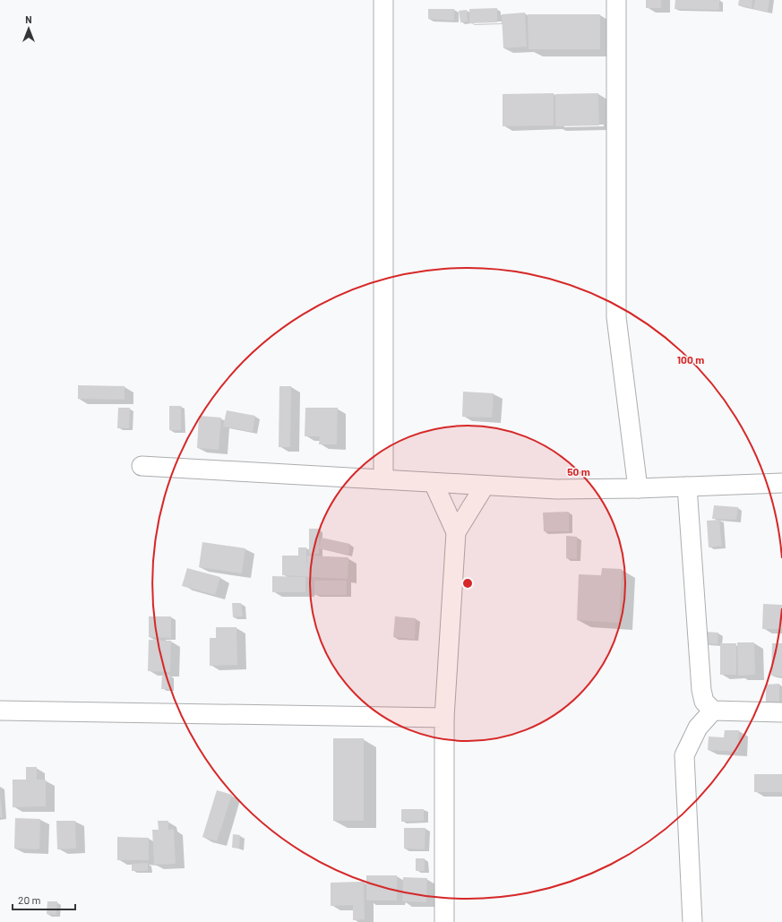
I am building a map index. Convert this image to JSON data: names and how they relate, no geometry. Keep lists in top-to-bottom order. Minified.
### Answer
{"scale_bar":"20 m","north":"top","rings":["100 m","50 m"]}
